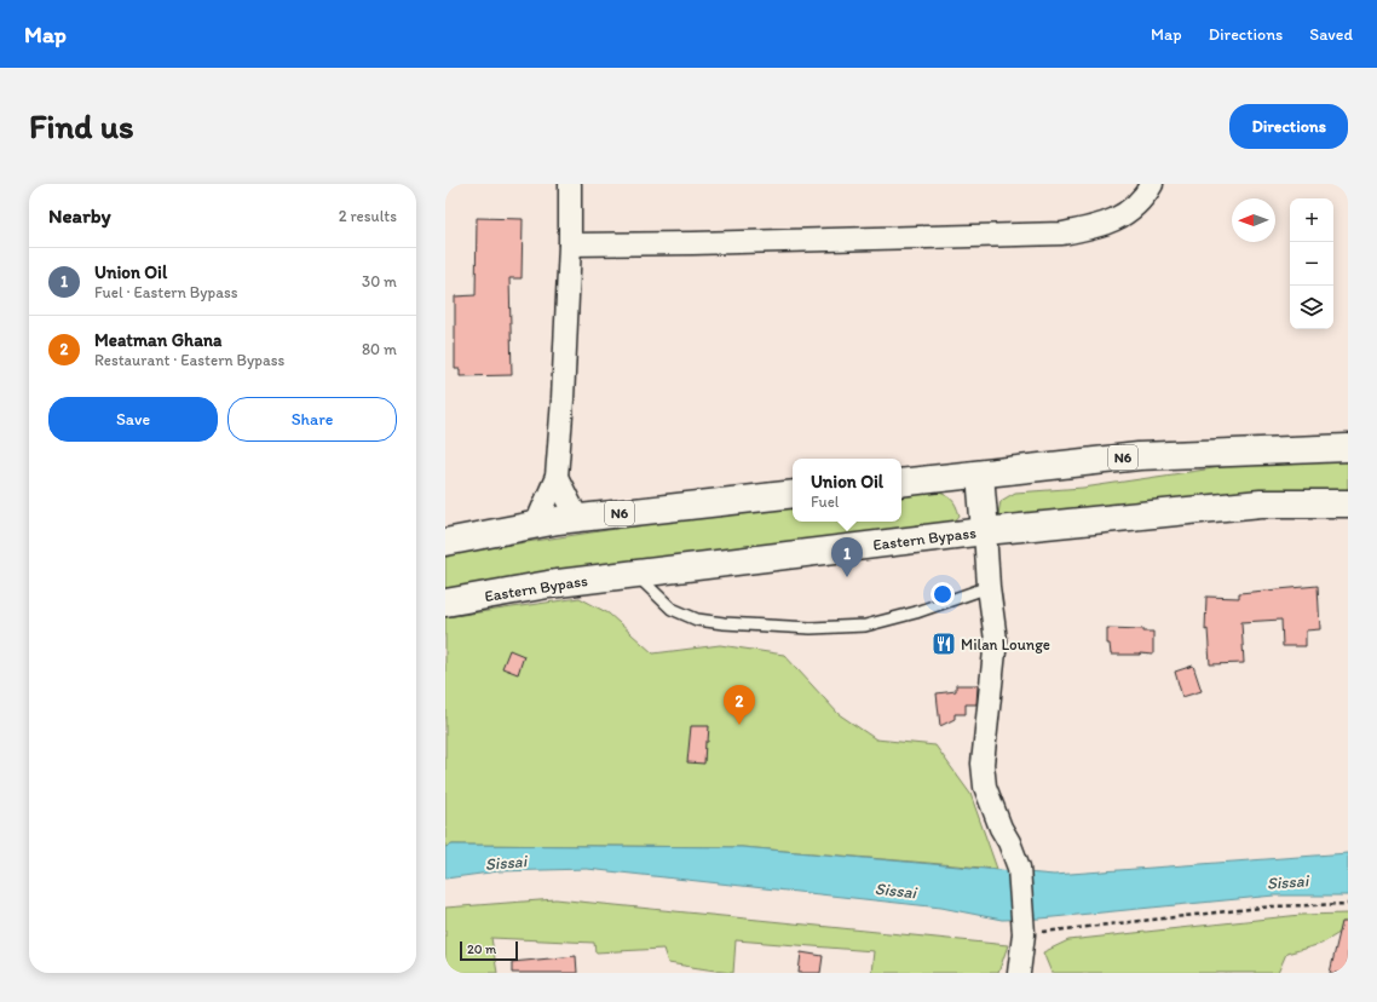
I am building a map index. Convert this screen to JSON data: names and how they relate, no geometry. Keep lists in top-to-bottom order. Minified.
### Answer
{"streets":{"highway":["N6","Eastern Bypass"]},"water":["Sissai"],"places":{"restaurant":["Milan Lounge"]},"scale_bar":"20 m","north":"left","page":{"header":"Map","nav":["Map","Directions","Saved"],"buttons":["Directions",["Save","Share"]],"title":"Find us","heading":["Nearby","2 results"],"map_buttons":["+","−"],"list":[{"mark":"1","name":"Union Oil","note":"Fuel · Eastern Bypass","value":"30 m"},{"mark":"2","name":"Meatman Ghana","note":"Restaurant · Eastern Bypass","value":"80 m"}],"popup":["Union Oil","Fuel"],"pins":["1","2"],"scale":"20 m"}}
